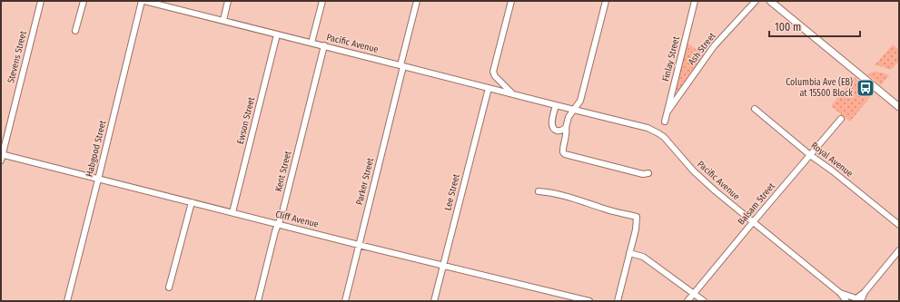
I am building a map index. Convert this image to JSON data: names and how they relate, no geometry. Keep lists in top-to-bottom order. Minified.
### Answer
{"streets":{"street":["Pacific Avenue","Ash Street","Stevens Street","Finlay Street","Ewson Street","Habgood Street","Royal Avenue","Kent Street","Parker Street","Lee Street","Balsam Street","Cliff Avenue"]},"crossings":[["Pacific Avenue","Ewson Street"],["Pacific Avenue","Habgood Street"],["Pacific Avenue","Kent Street"],["Pacific Avenue","Parker Street"],["Pacific Avenue","Lee Street"],["Pacific Avenue","Balsam Street"],["Ash Street","Finlay Street"],["Stevens Street","Cliff Avenue"],["Ewson Street","Cliff Avenue"],["Habgood Street","Cliff Avenue"],["Royal Avenue","Balsam Street"],["Kent Street","Cliff Avenue"],["Parker Street","Cliff Avenue"],["Lee Street","Cliff Avenue"]],"places":{"bus stop":["Columbia Ave (EB) at 15500 Block"]},"scale_bar":"100 m"}
